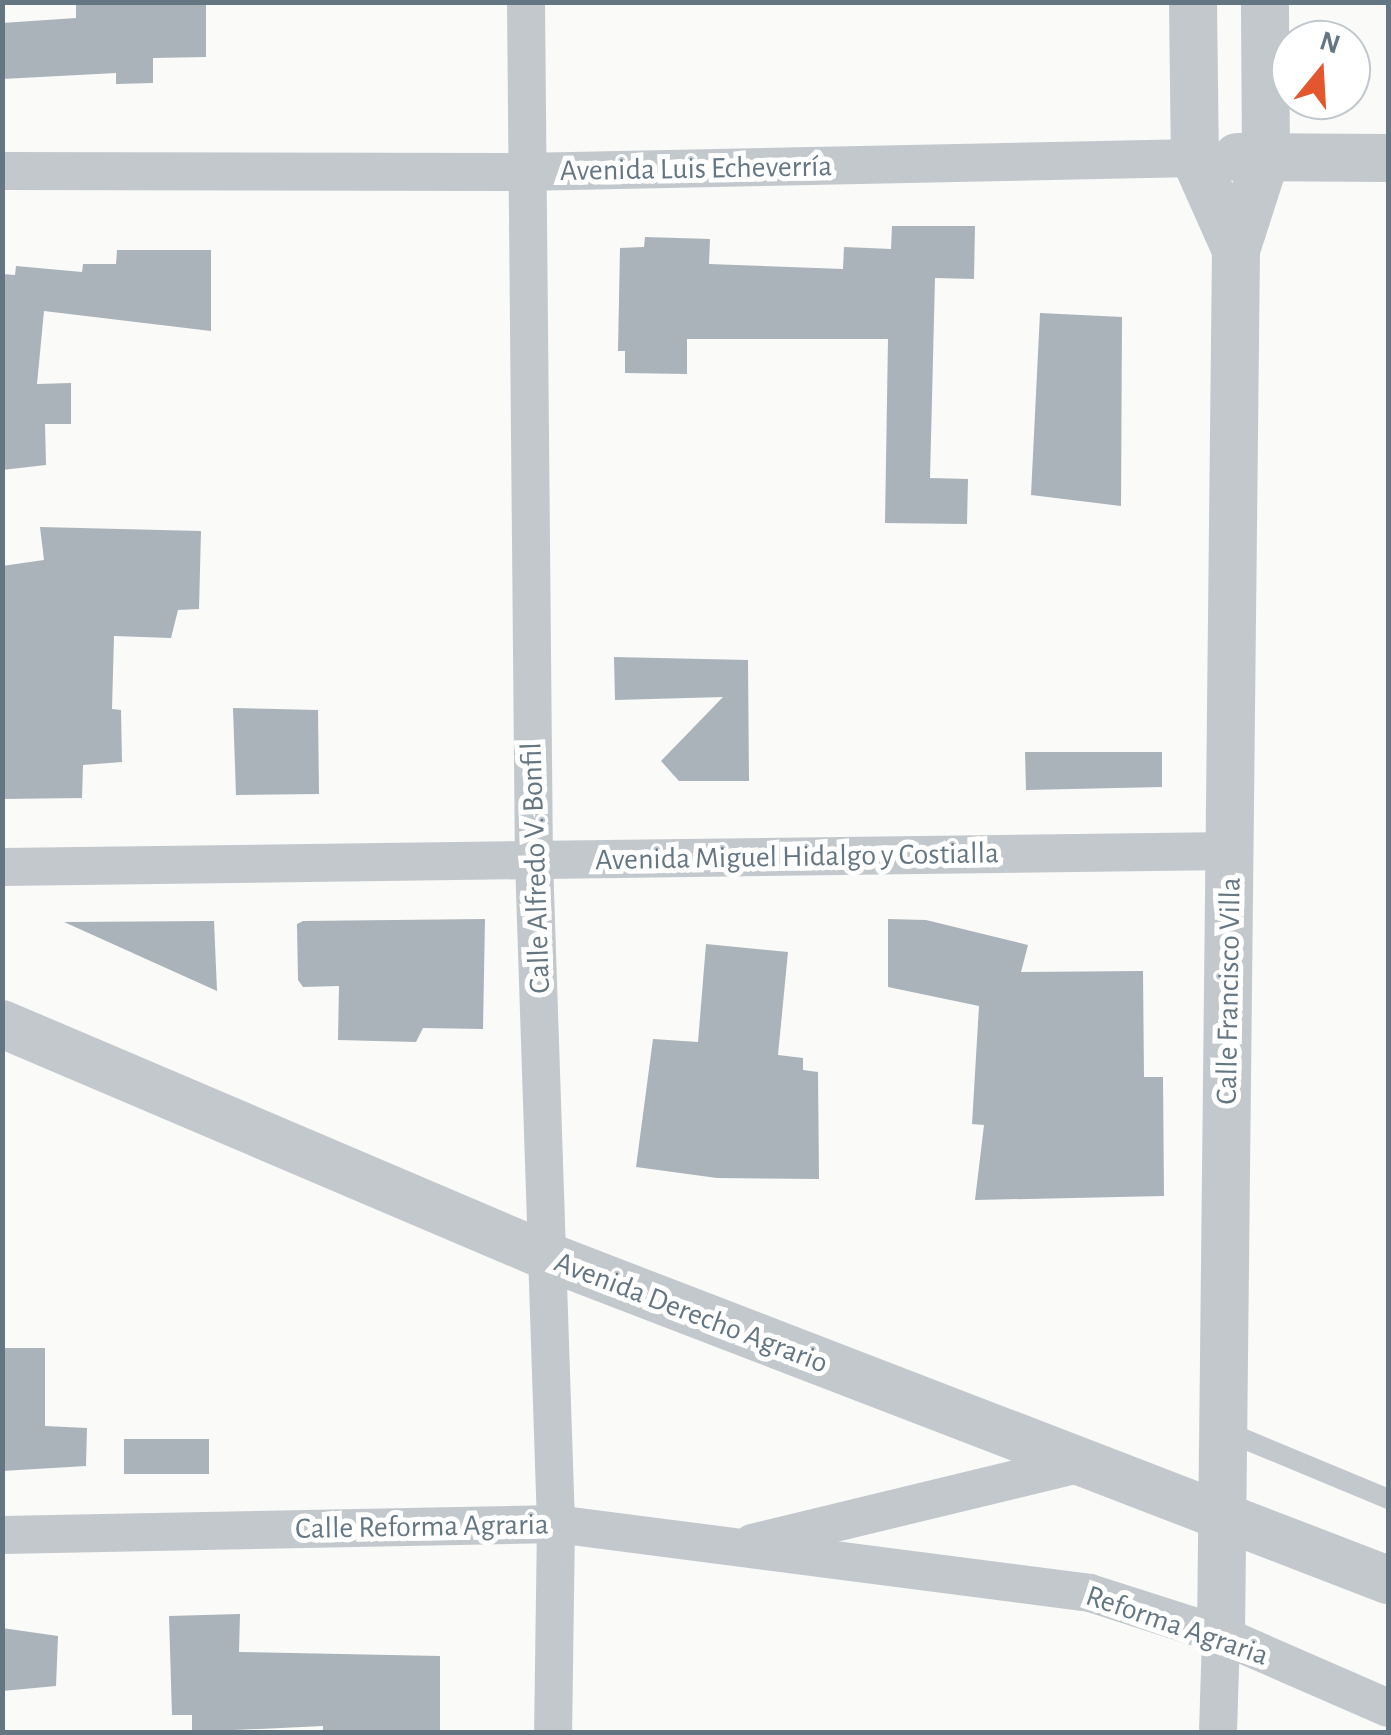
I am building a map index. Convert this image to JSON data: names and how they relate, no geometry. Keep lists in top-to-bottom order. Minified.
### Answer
{"streets":{"street":["Avenida Luis Echeverría","Avenida Miguel Hidalgo y Costialla","Calle Alfredo V. Bonfil","Calle Francisco Villa","Avenida Derecho Agrario","Calle Reforma Agraria","Reforma Agraria"]},"crossings":[["Avenida Luis Echeverría","Calle Alfredo V. Bonfil"],["Avenida Luis Echeverría","Calle Francisco Villa"],["Avenida Miguel Hidalgo y Costialla","Calle Alfredo V. Bonfil"],["Avenida Miguel Hidalgo y Costialla","Calle Francisco Villa"],["Calle Alfredo V. Bonfil","Avenida Derecho Agrario"],["Calle Alfredo V. Bonfil","Calle Reforma Agraria"],["Calle Francisco Villa","Avenida Derecho Agrario"],["Calle Francisco Villa","Reforma Agraria"],["Calle Reforma Agraria","Reforma Agraria"]],"north":"top"}
